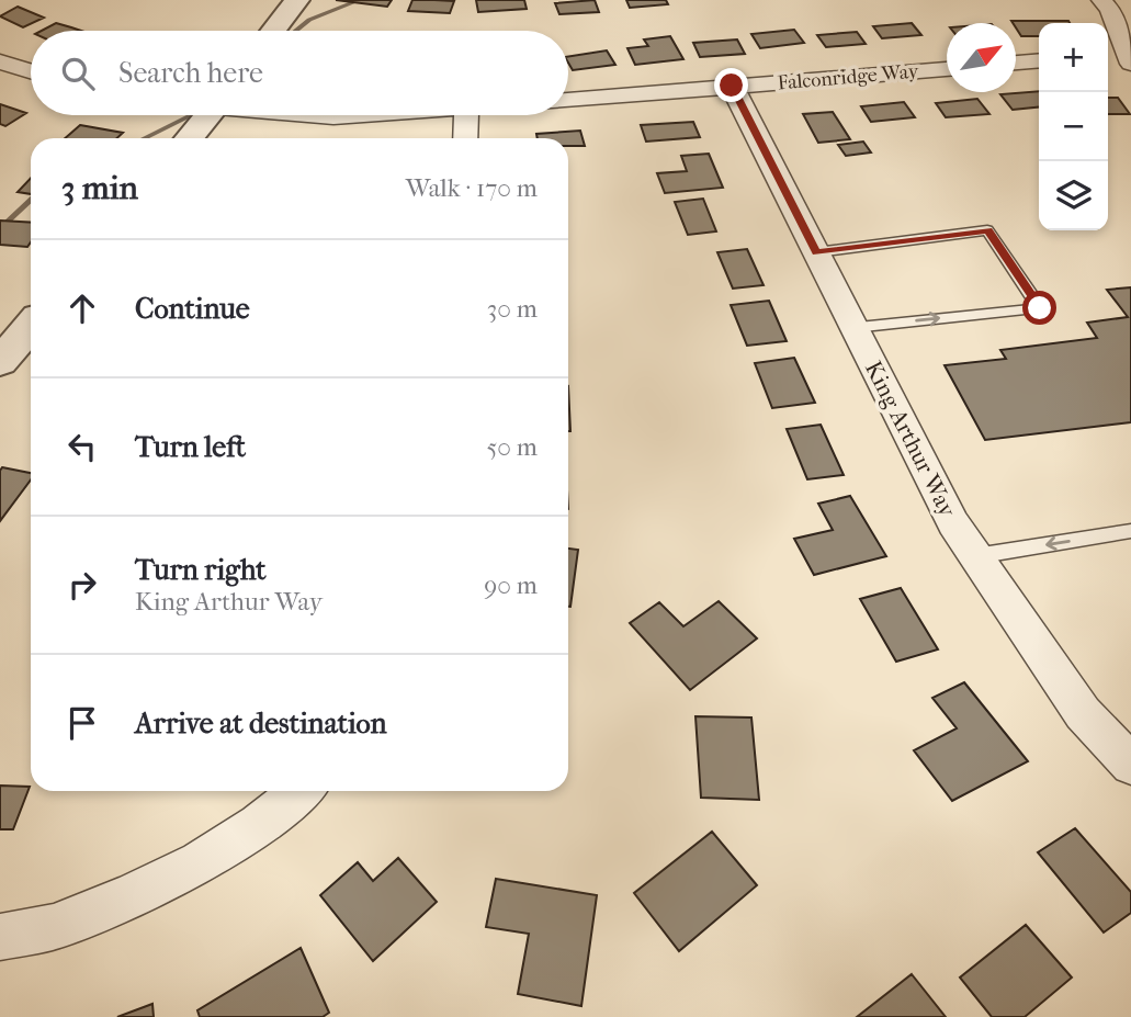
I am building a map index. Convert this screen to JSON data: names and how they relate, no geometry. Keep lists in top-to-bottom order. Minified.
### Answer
{"streets":{"street":["Falconridge Way","King Arthur Way"]},"crossings":[["Falconridge Way","King Arthur Way"]],"north":"top right","page":{"map_buttons":["+","−"],"search":"Search here","heading":["3 min","Walk · 170 m"],"list":[["Continue","30 m"],["Turn left","50 m"],["Turn right","King Arthur Way","90 m"],"Arrive at destination"]}}
